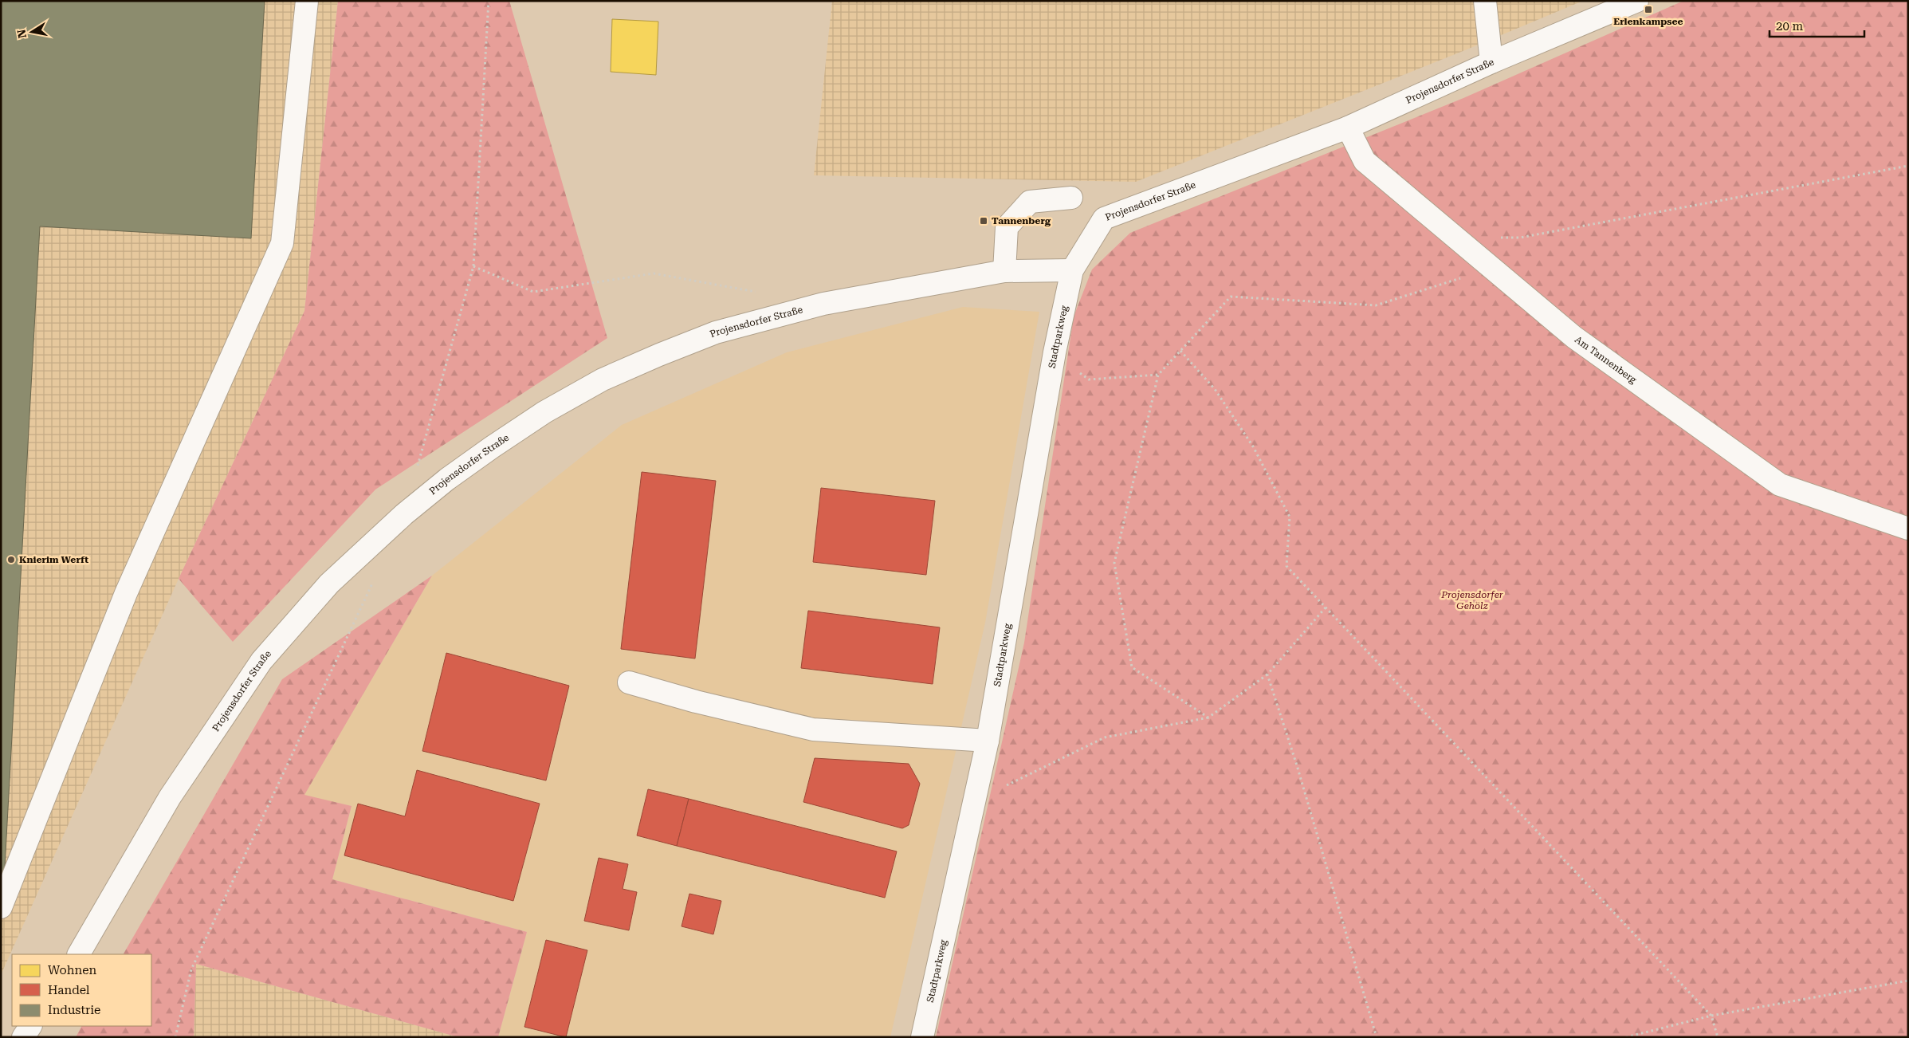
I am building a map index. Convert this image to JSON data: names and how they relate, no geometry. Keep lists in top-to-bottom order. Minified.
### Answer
{"streets":{"street":["Projensdorfer Straße","Stadtparkweg","Am Tannenberg"]},"crossings":[["Projensdorfer Straße","Stadtparkweg"],["Projensdorfer Straße","Am Tannenberg"]],"parks":["Projensdorfer Gehölz"],"places":{"transit":["Erlenkampsee","Tannenberg"],"other":["Knierim Werft"]},"legend":["Wohnen","Handel","Industrie"],"scale_bar":"20 m","north":"left"}
